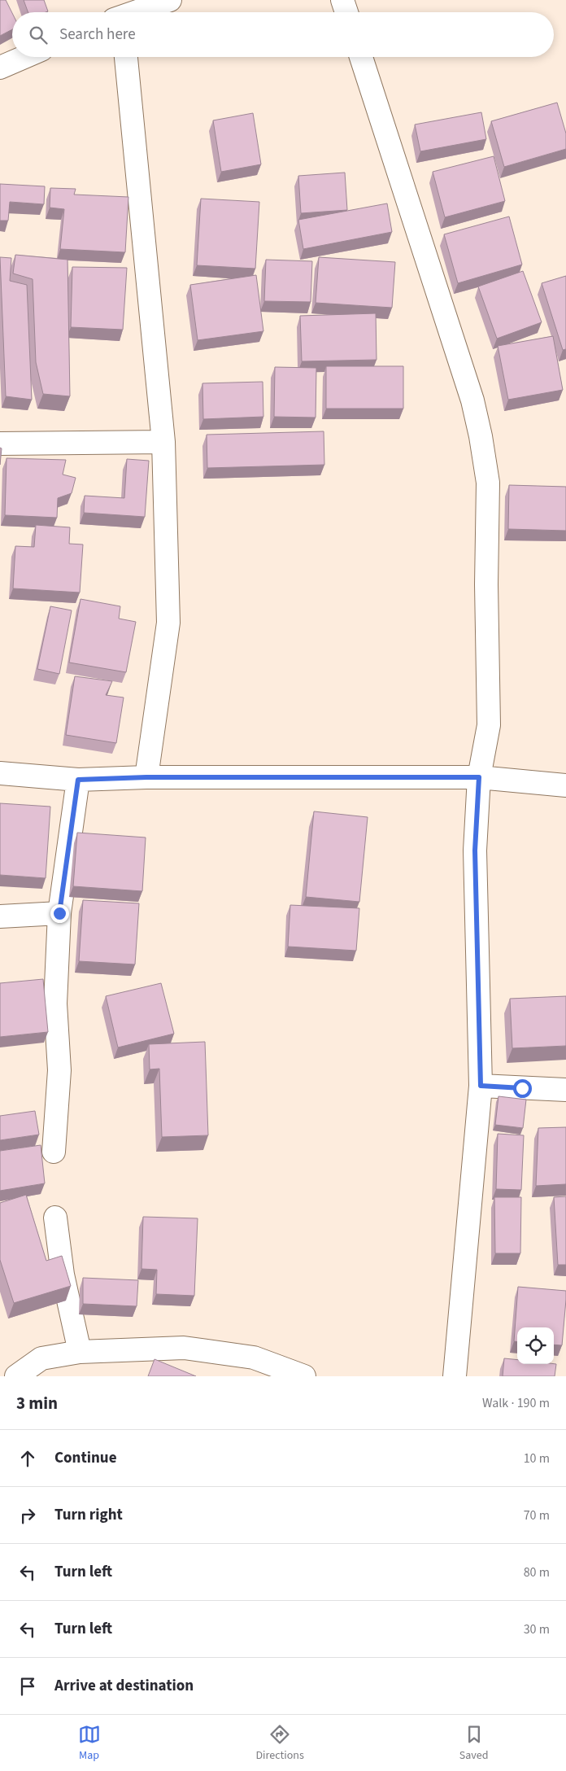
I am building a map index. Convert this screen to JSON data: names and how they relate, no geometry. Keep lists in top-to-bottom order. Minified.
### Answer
{"page":{"search":"Search here","heading":["3 min","Walk · 190 m"],"list":[["Continue","10 m"],["Turn right","70 m"],["Turn left","80 m"],["Turn left","30 m"],"Arrive at destination"],"nav":["Map","Directions","Saved"]}}
